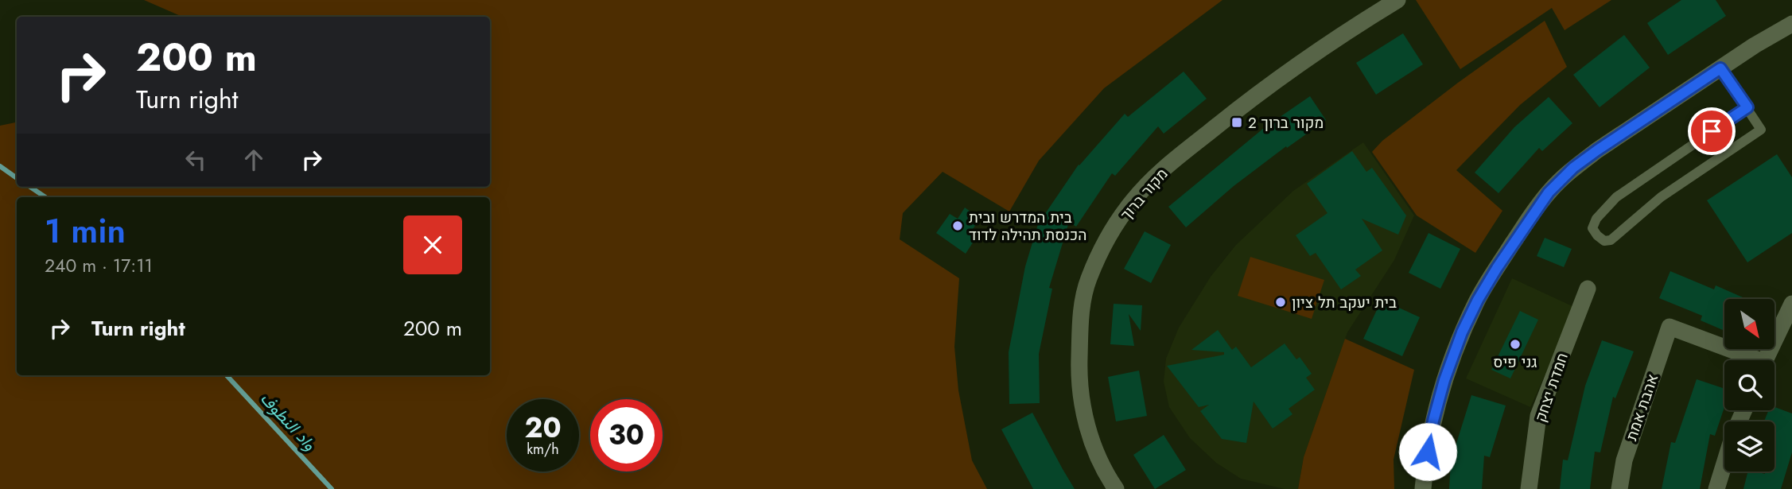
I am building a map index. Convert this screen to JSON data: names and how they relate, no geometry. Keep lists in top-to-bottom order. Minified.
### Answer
{"streets":{"street":["מקור ברוך","חמדת יצחק","אהבת אמת"]},"water":["واد النطوف"],"places":{"transit":["מקור ברוך 2"],"other":["בית המדרש ובית הכנסת תהילה לדוד","בית יעקב תל ציון","גני פיס"]},"north":"bottom right","page":{"turn":["200 m","Turn right"],"heading":["1 min","240 m · 17:11"],"list":[{"name":"Turn right","value":"200 m"}],"speed":"20 km/h","limit":"30"}}
